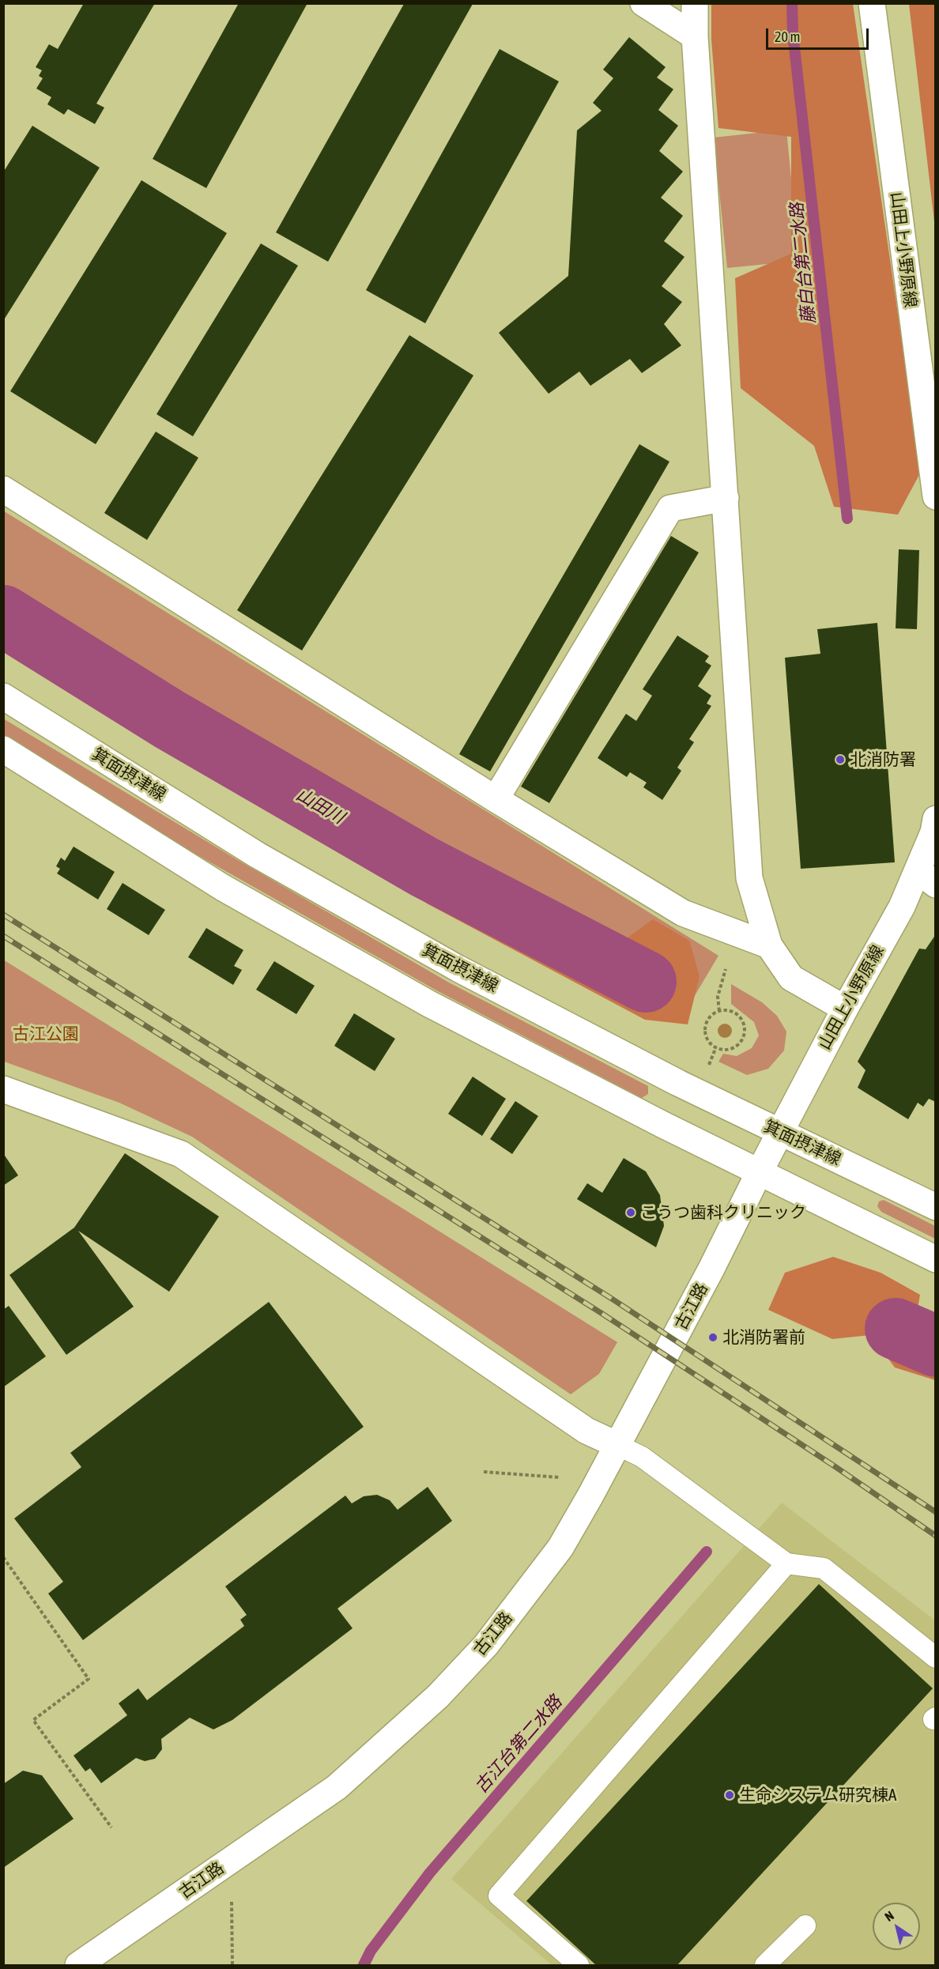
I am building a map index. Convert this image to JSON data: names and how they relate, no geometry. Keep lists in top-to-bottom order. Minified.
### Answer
{"streets":{"street":["山田上小野原線","箕面摂津線","古江路"]},"crossings":[["山田上小野原線","箕面摂津線"],["山田上小野原線","古江路"]],"water":["藤白台第二水路","山田川","古江台第二水路"],"parks":["古江公園"],"places":["北消防署","こうつ歯科クリニック","北消防署前","生命システム研究棟A"],"scale_bar":"20 m","north":"top left"}
